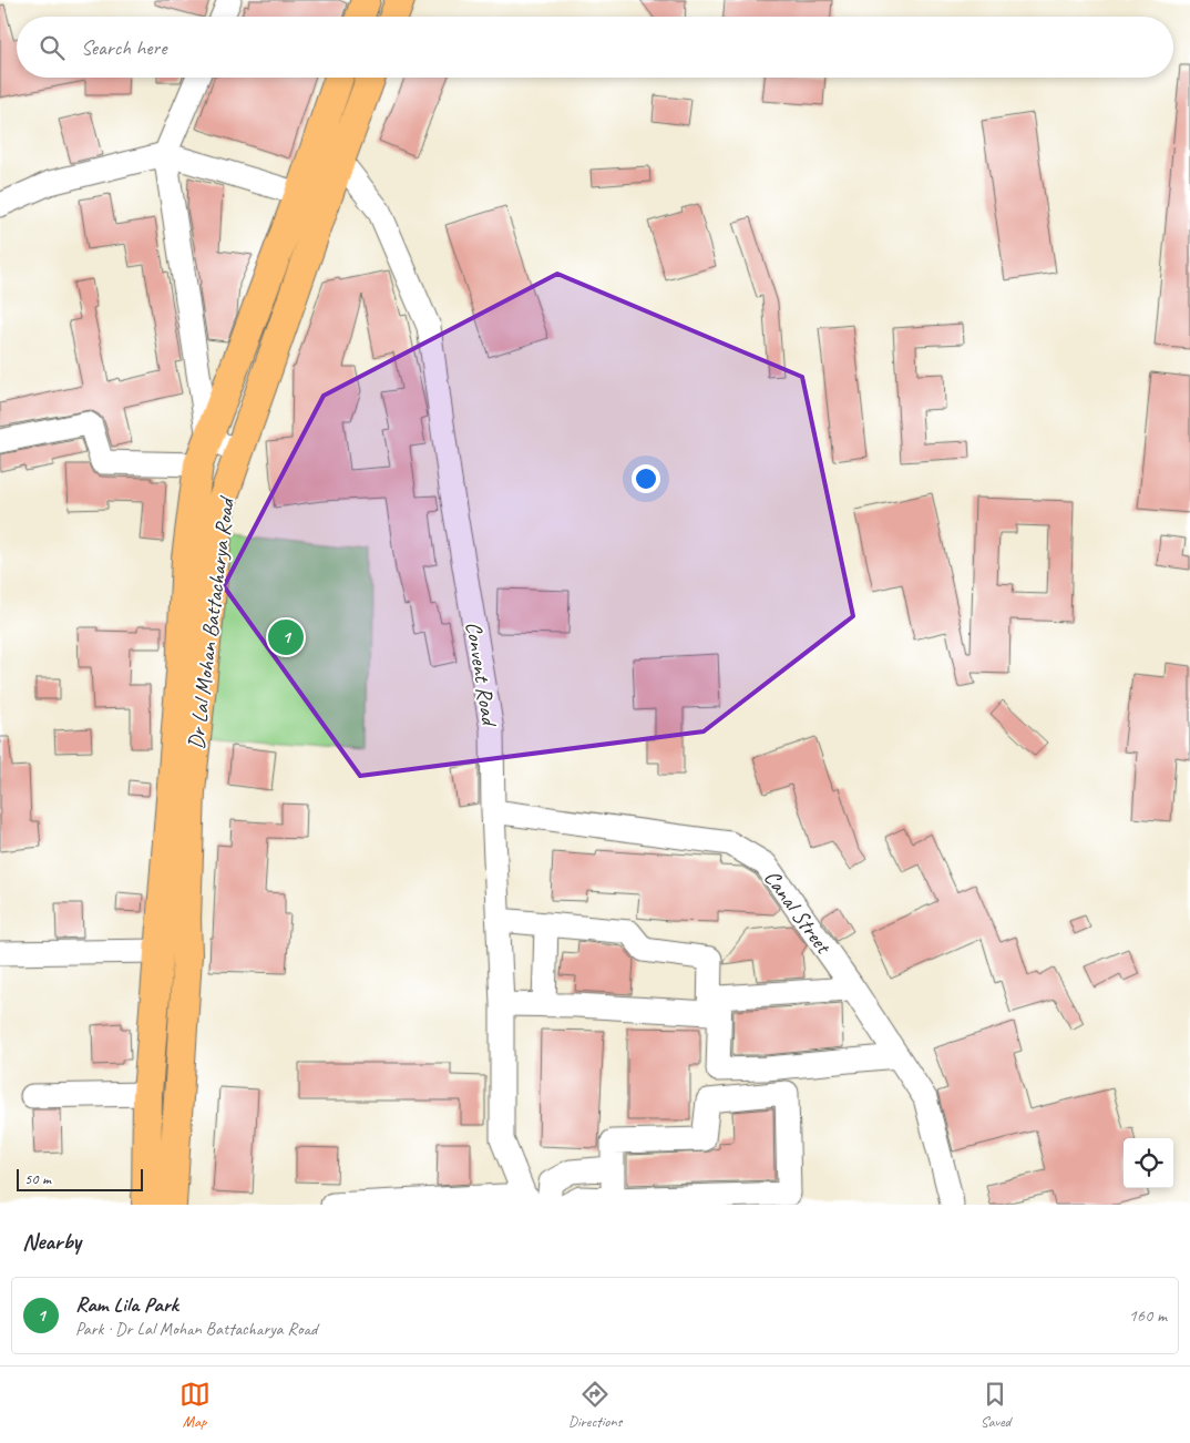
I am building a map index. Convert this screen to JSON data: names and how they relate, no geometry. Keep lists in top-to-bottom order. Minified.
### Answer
{"streets":{"main road":["Dr Lal Mohan Battacharya Road"],"street":["Convent Road","Canal Street"]},"crossings":[["Dr Lal Mohan Battacharya Road","Convent Road"],["Convent Road","Canal Street"]],"scale_bar":"50 m","page":{"search":"Search here","pins":"1","scale":"50 m","heading":"Nearby","list":[{"mark":"1","name":"Ram Lila Park","note":"Park · Dr Lal Mohan Battacharya Road","value":"160 m"}],"nav":["Map","Directions","Saved"]}}
